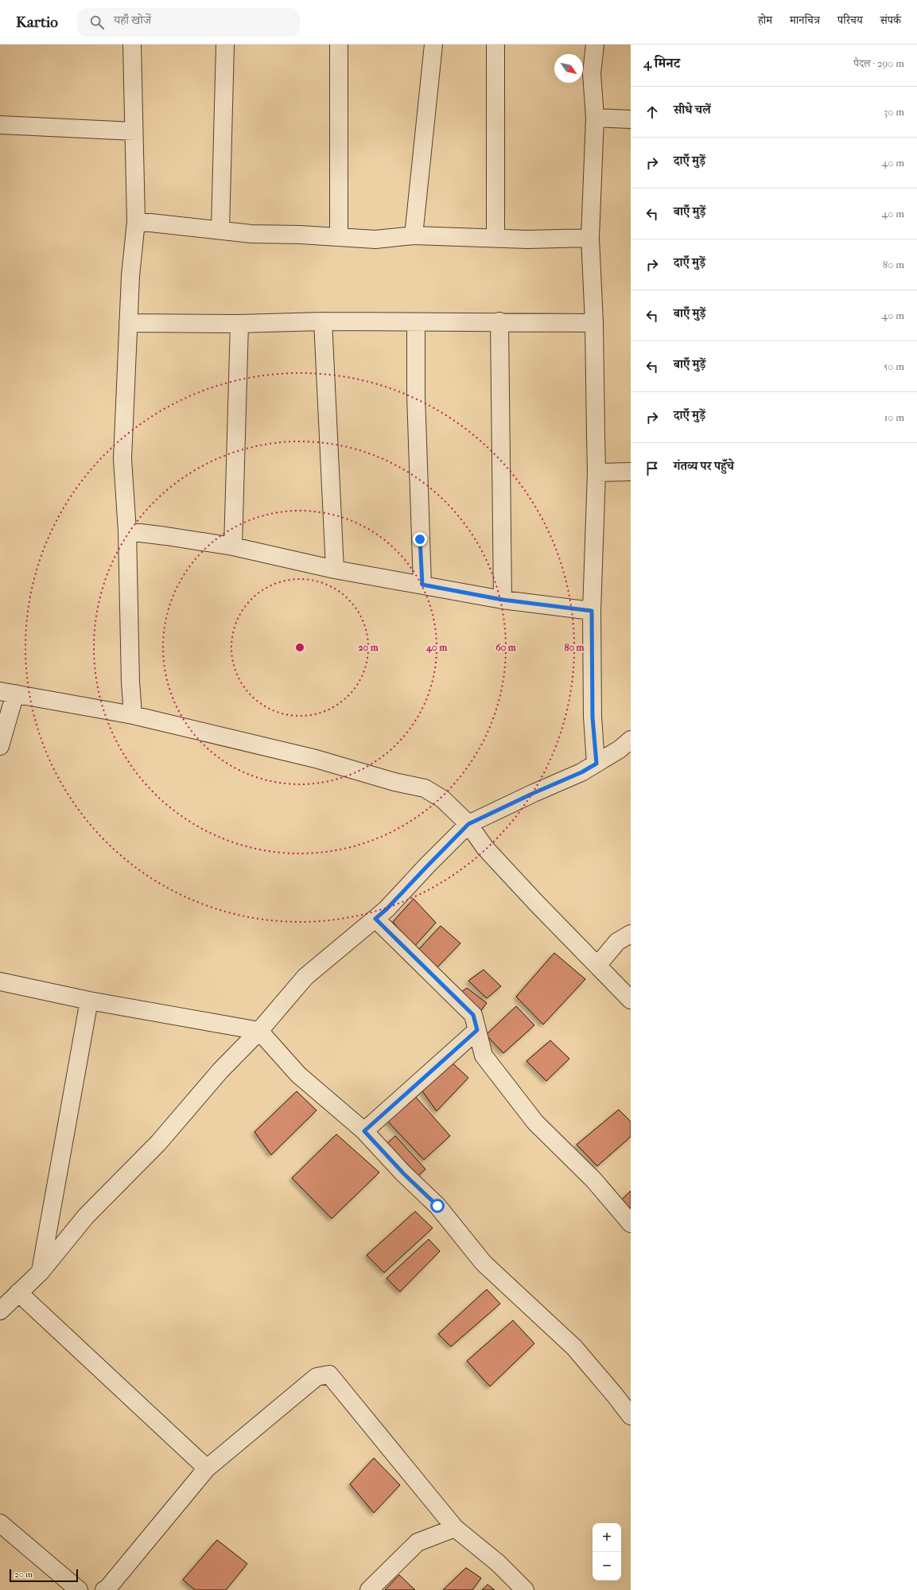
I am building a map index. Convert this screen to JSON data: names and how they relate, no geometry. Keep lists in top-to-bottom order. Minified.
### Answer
{"scale_bar":"20 m","north":"bottom right","page":{"header":"Kartio","search":"यहाँ खोजें","nav":["होम","मानचित्र","परिचय","संपर्क"],"heading":["4 मिनट","पैदल · 290 m"],"list":[["सीधे चलें","30 m"],["दाएँ मुड़ें","40 m"],["बाएँ मुड़ें","40 m"],["दाएँ मुड़ें","80 m"],["बाएँ मुड़ें","40 m"],["बाएँ मुड़ें","50 m"],["दाएँ मुड़ें","10 m"],"गंतव्य पर पहुँचे"],"map_buttons":["+","−"],"scale":"20 m"},"rings":["20 m","40 m","60 m","80 m"]}
